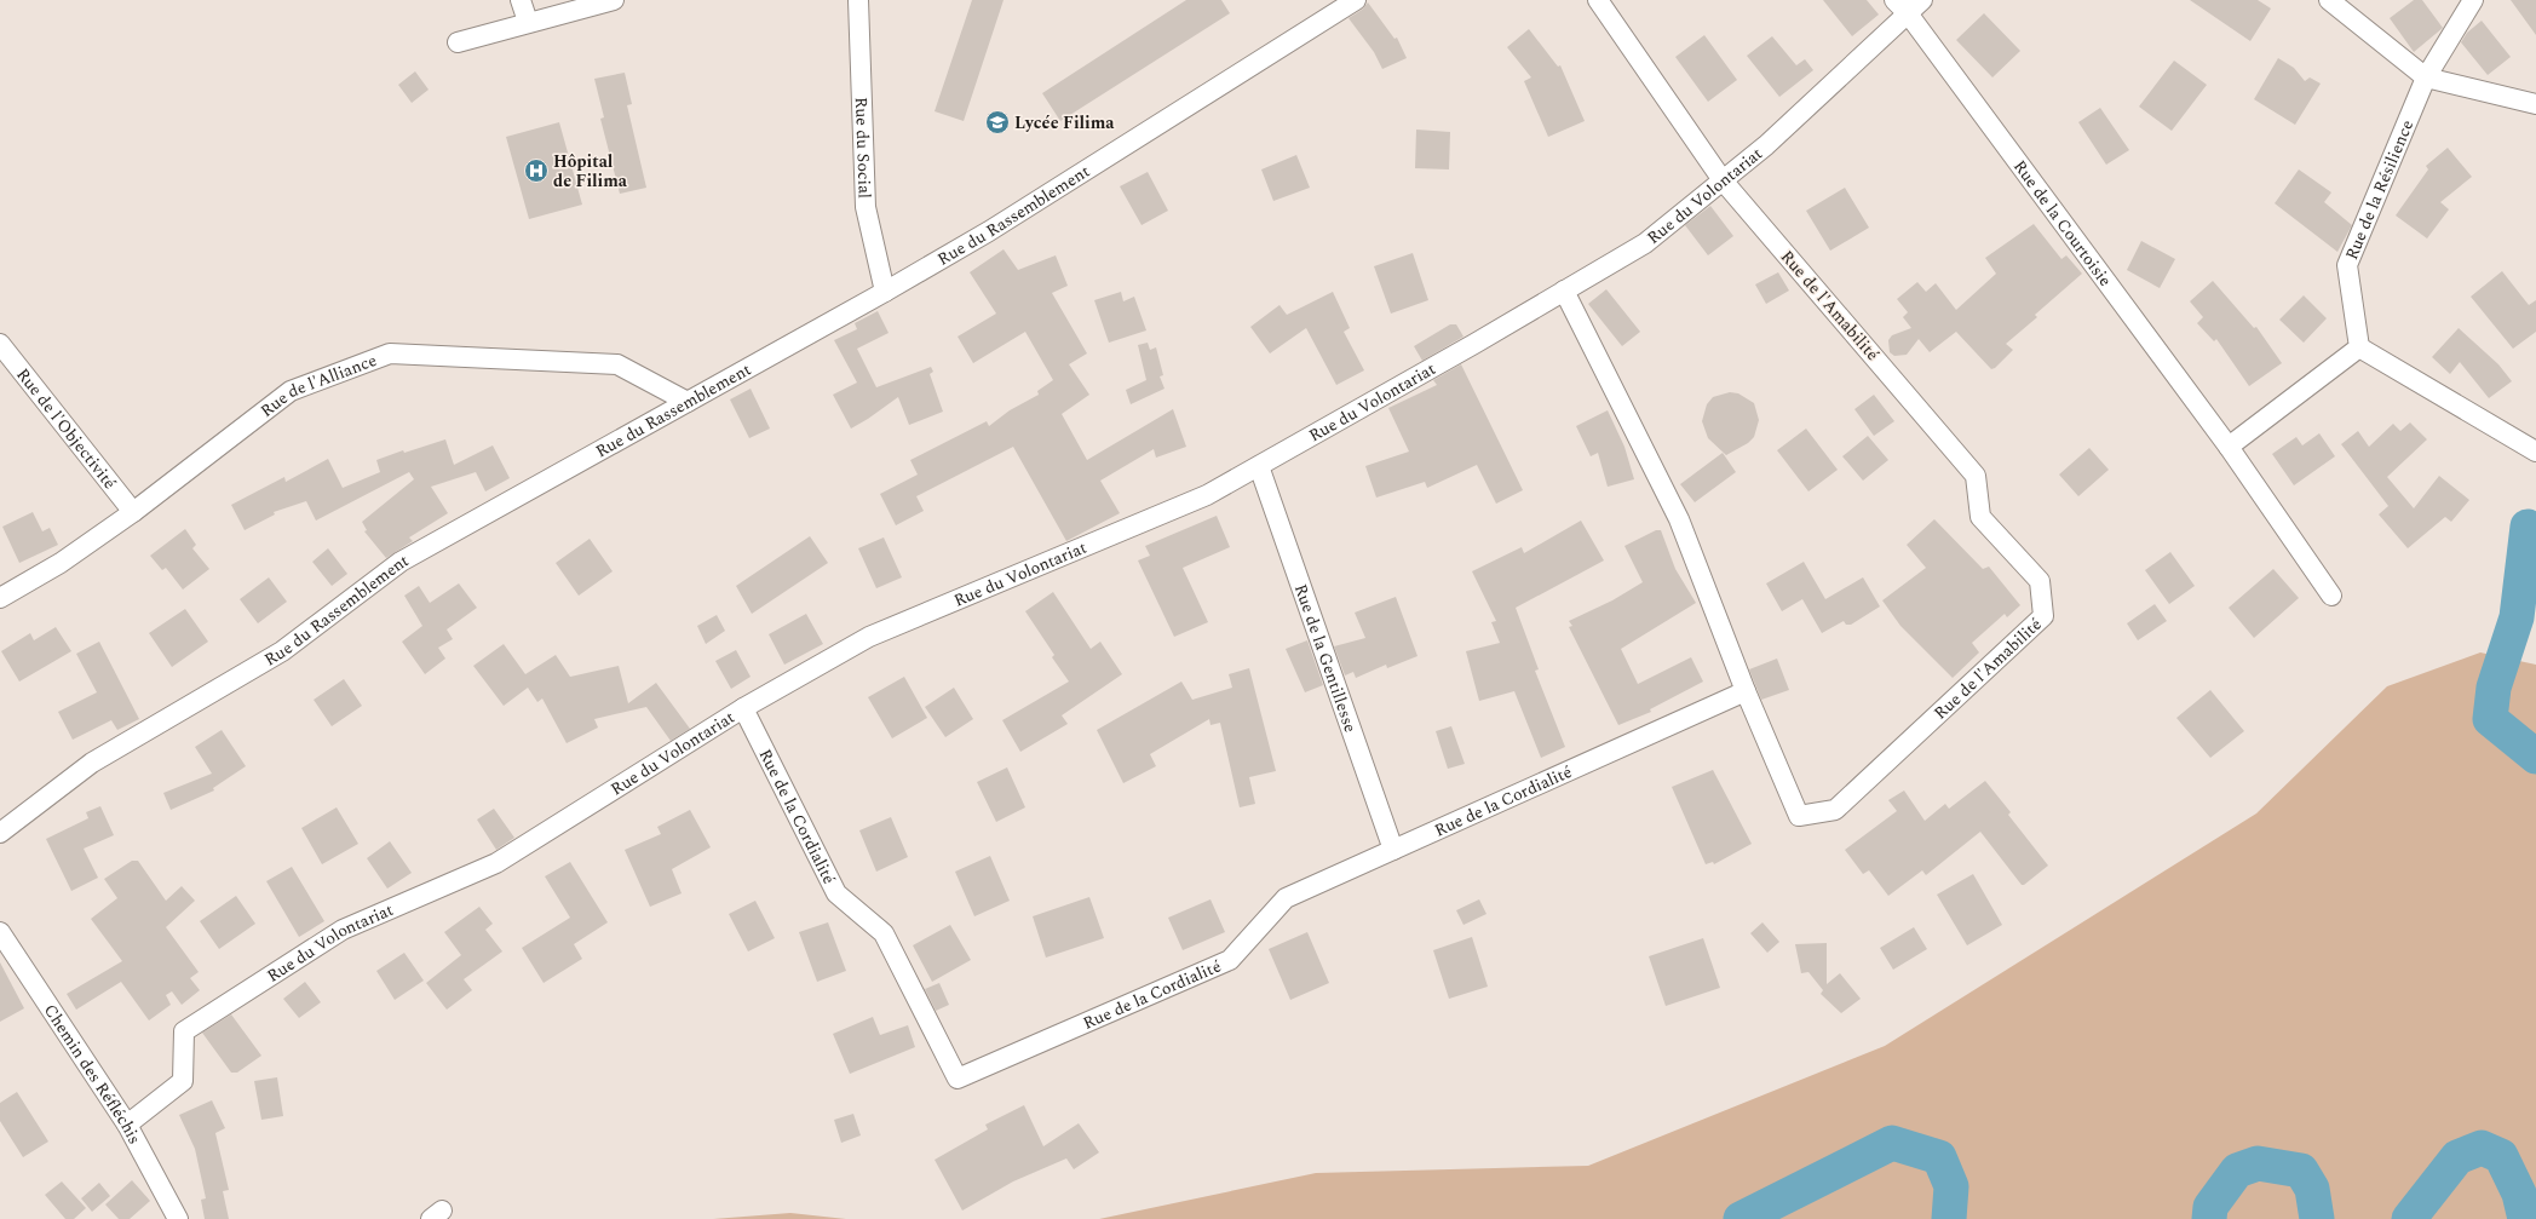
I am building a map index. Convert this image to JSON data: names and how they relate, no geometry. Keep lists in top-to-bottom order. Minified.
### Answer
{"streets":{"street":["Rue du Social","Rue de la Résilience","Rue du Volontariat","Rue du Rassemblement","Rue de la Courtoisie","Rue de l'Amabilité","Rue de l'Alliance","Rue de l'Objectivité","Rue de la Gentillesse","Rue de la Cordialité","Chemin des Réfléchis"]},"crossings":[["Rue du Social","Rue du Rassemblement"],["Rue du Volontariat","Rue de la Courtoisie"],["Rue du Volontariat","Rue de l'Amabilité"],["Rue du Volontariat","Rue de la Gentillesse"],["Rue du Volontariat","Rue de la Cordialité"],["Rue du Volontariat","Chemin des Réfléchis"],["Rue du Rassemblement","Rue de l'Alliance"],["Rue de l'Amabilité","Rue de la Cordialité"],["Rue de l'Alliance","Rue de l'Objectivité"],["Rue de la Gentillesse","Rue de la Cordialité"]],"places":{"school or university":["Lycée Filima"],"hospital":["Hôpital de Filima"]}}
